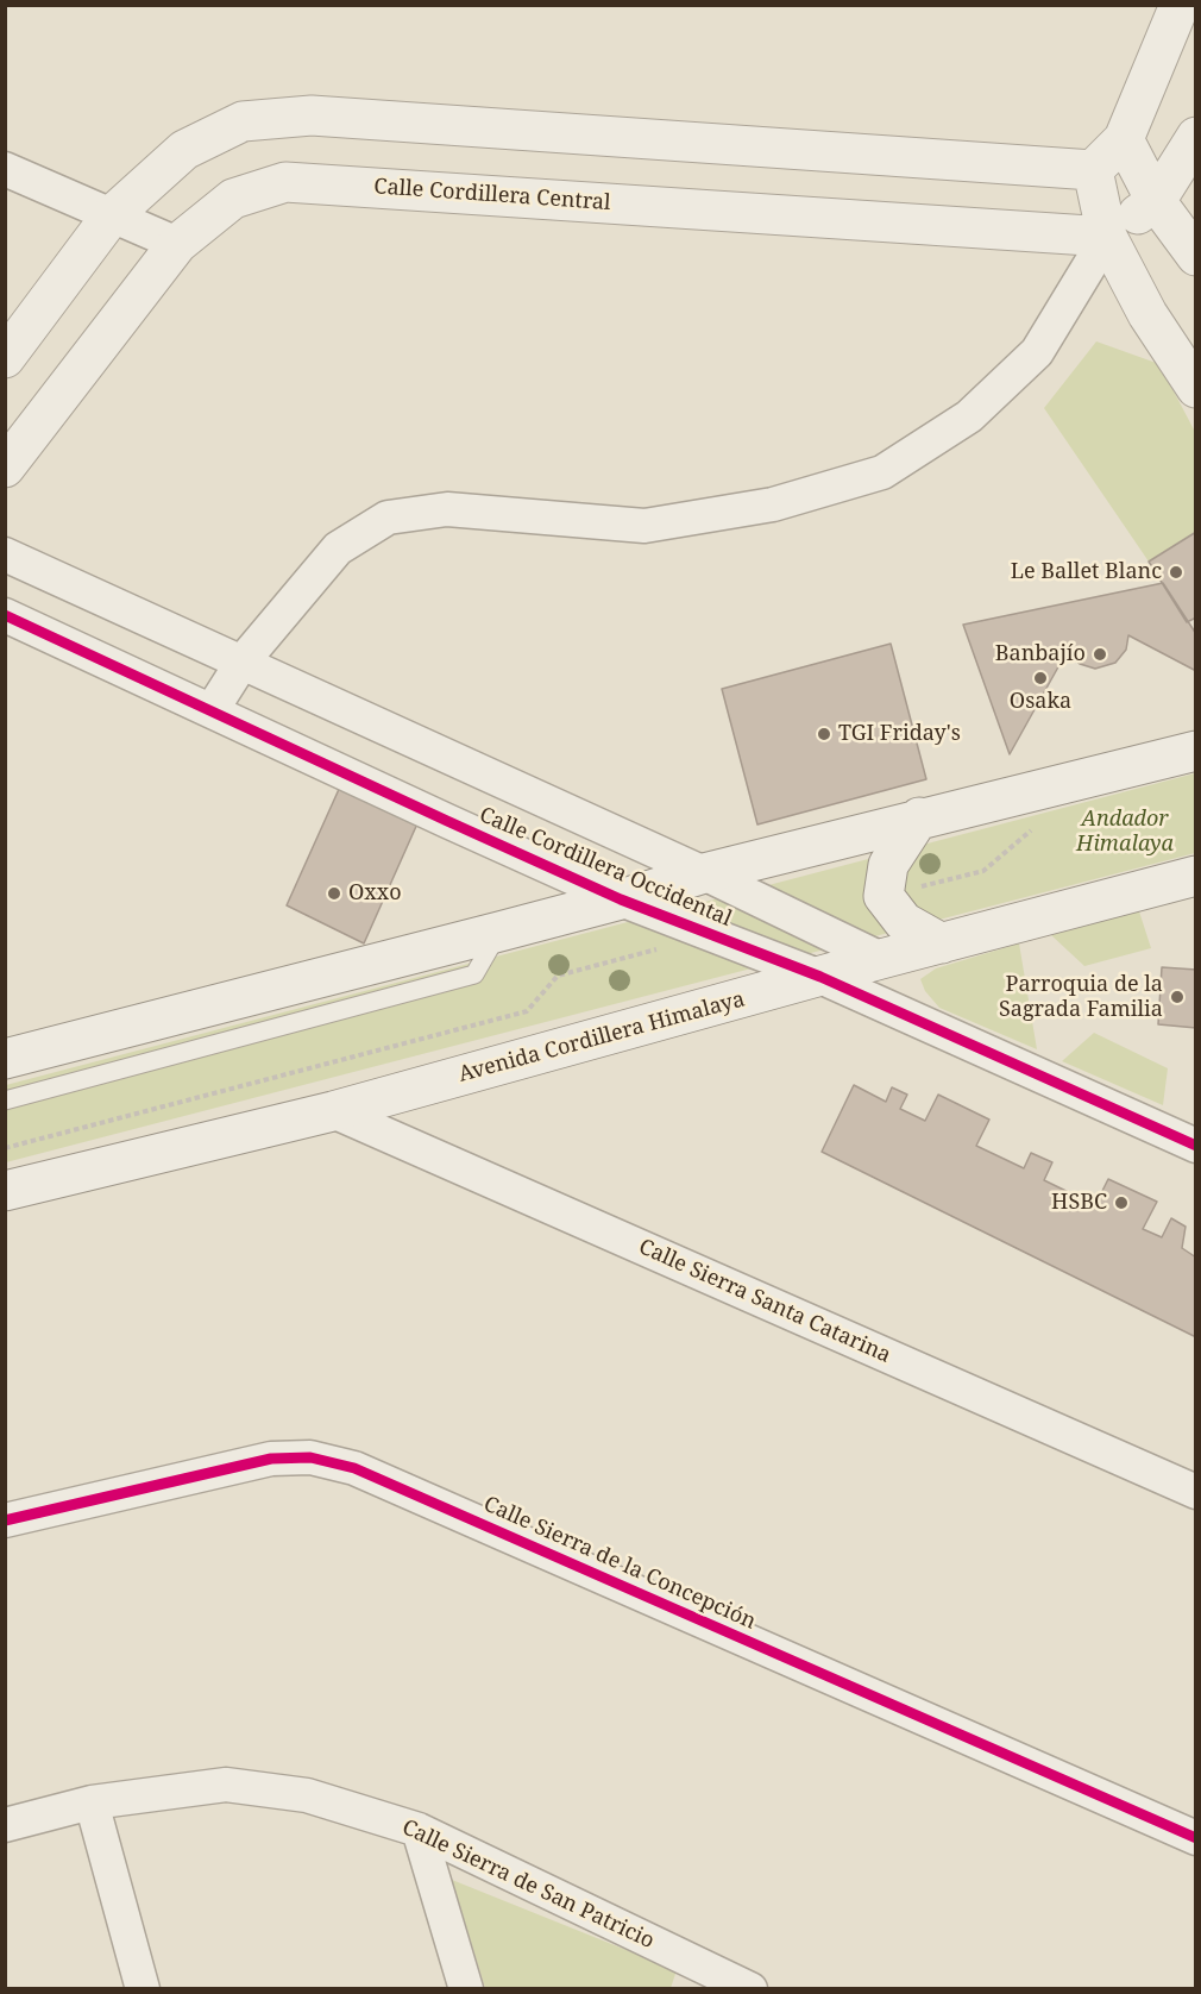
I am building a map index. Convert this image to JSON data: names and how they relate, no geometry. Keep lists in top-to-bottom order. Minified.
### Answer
{"streets":{"street":["Calle Cordillera Central","Calle Cordillera Occidental","Avenida Cordillera Himalaya","Calle Sierra Santa Catarina","Calle Sierra de la Concepción","Calle Sierra de San Patricio"]},"crossings":[["Calle Cordillera Occidental","Avenida Cordillera Himalaya"],["Avenida Cordillera Himalaya","Calle Sierra Santa Catarina"]],"parks":["Andador Himalaya"],"places":["Le Ballet Blanc","Banbajío","Osaka","TGI Friday's","Oxxo","Parroquia de la Sagrada Familia","HSBC"]}
